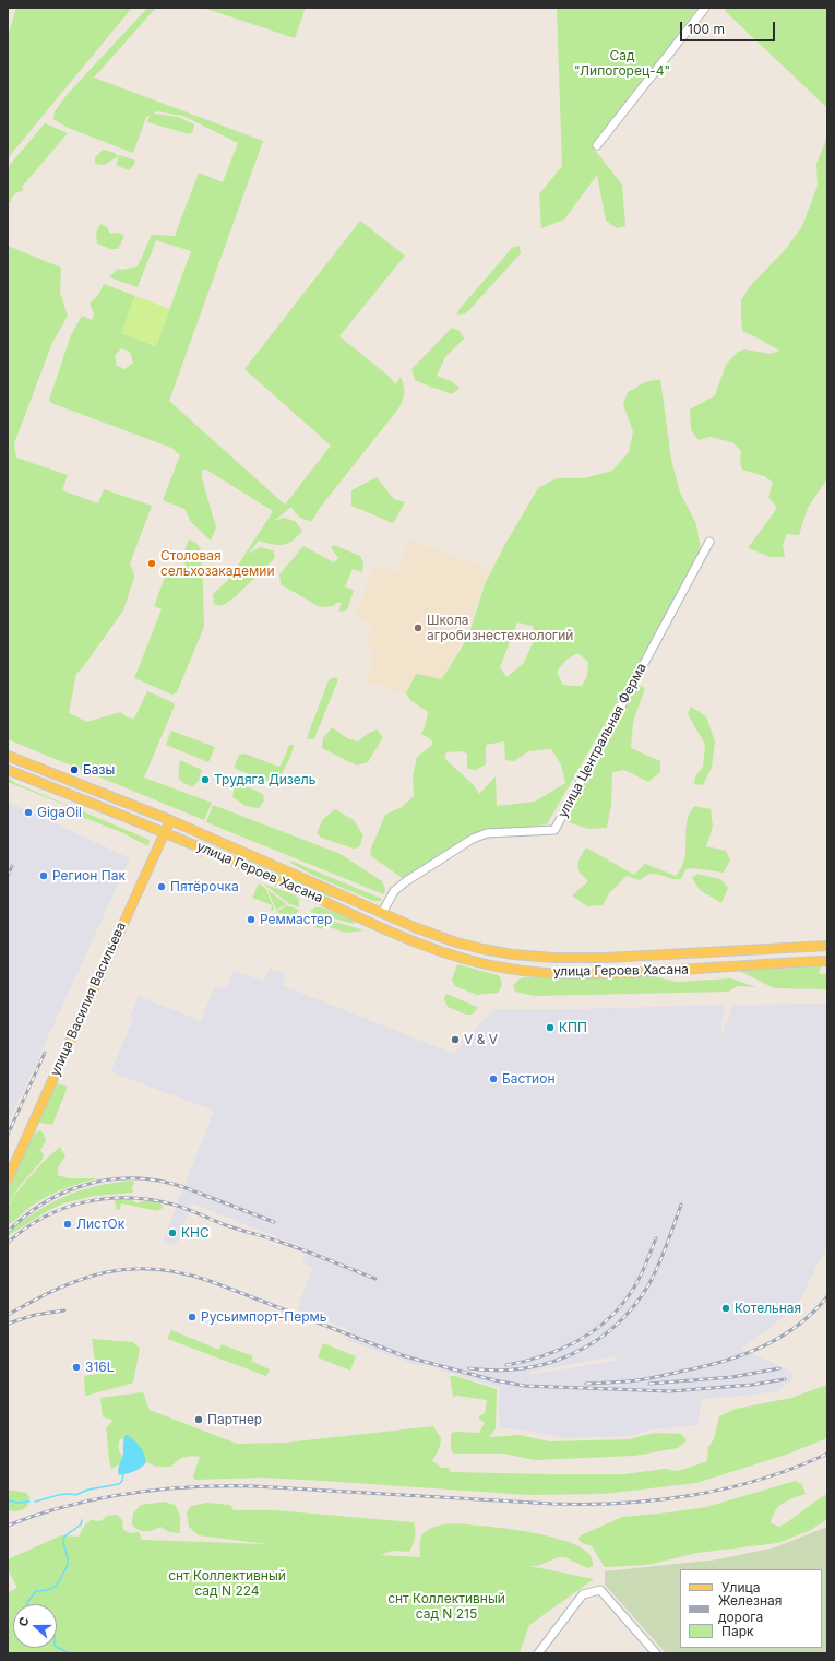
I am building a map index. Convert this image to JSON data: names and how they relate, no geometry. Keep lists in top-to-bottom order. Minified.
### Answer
{"streets":{"main road":["улица Героев Хасана","улица Василия Васильева"],"street":["улица Центральная Ферма"]},"crossings":[["улица Центральная Ферма","улица Героев Хасана"],["улица Героев Хасана","улица Василия Васильева"]],"parks":["Сад \"Липогорец-4\"","снт Коллективный сад N 224","снт Коллективный сад N 215"],"places":["Столовая сельхозакадемии","Школа агробизнестехнологий","Базы","Трудяга Дизель","GigaOil","Регион Пак","Пятёрочка","Реммастер","КПП","V & V","Бастион","ЛистОк","КНС","Котельная","Русьимпорт-Пермь","316L","Партнер"],"legend":["Улица","Железная дорога","Парк"],"scale_bar":"100 m","north":"left"}
